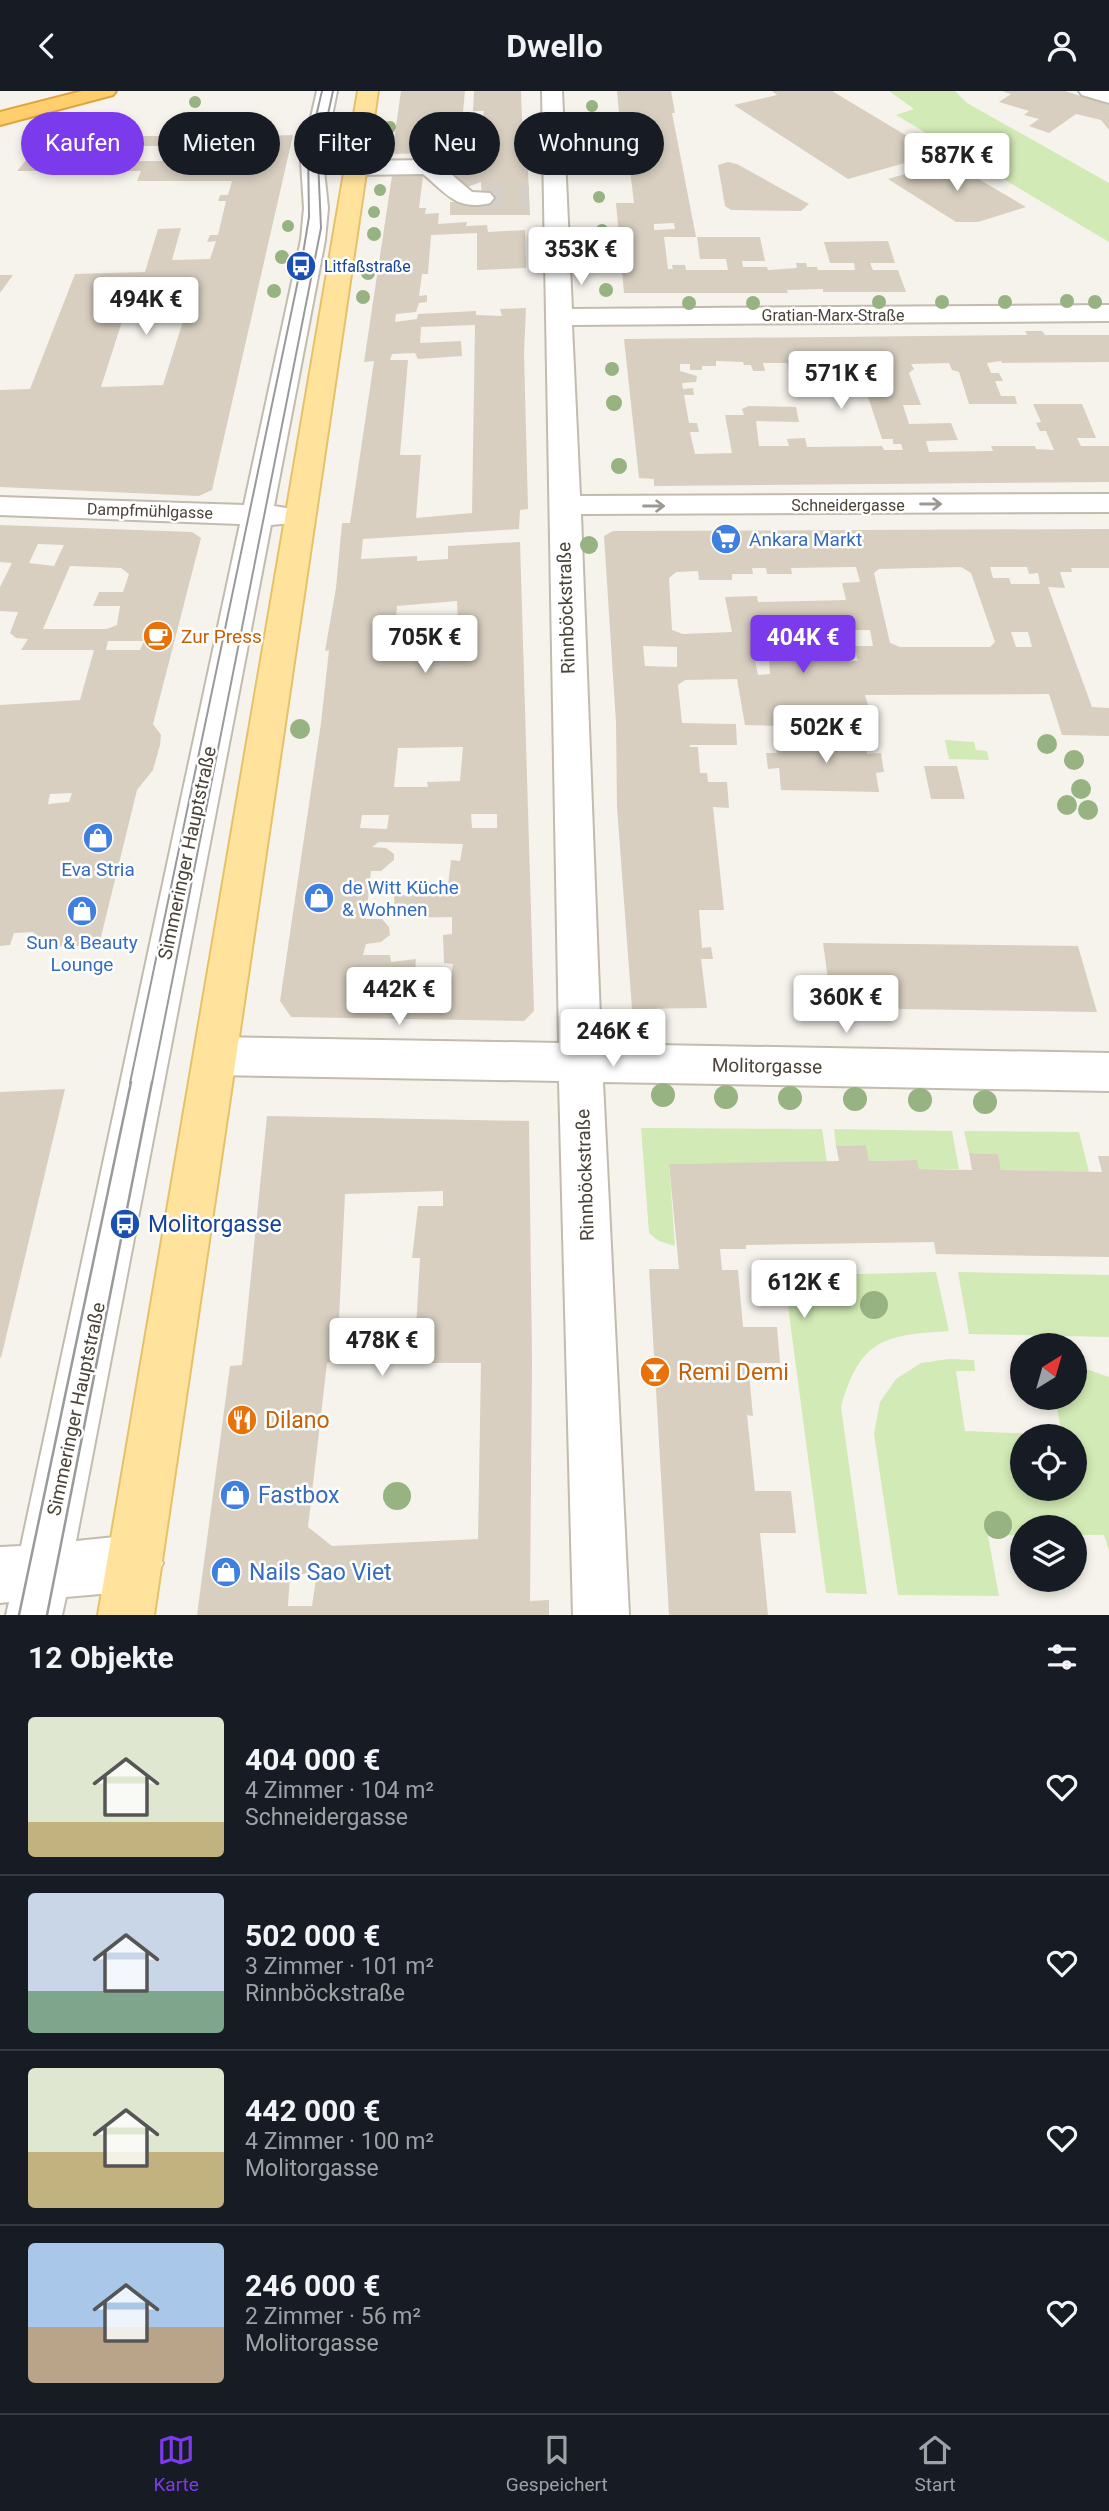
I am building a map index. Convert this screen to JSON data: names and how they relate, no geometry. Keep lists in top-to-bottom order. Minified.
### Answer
{"streets":{"street":["Gratian-Marx-Straße","Schneidergasse","Dampfmühlgasse","Rinnböckstraße","Simmeringer Hauptstraße","Molitorgasse"]},"crossings":[["Gratian-Marx-Straße","Rinnböckstraße"],["Schneidergasse","Rinnböckstraße"],["Dampfmühlgasse","Simmeringer Hauptstraße"],["Rinnböckstraße","Molitorgasse"]],"one_way":["Schneidergasse"],"places":{"bus stop":["Litfaßstraße","Molitorgasse"],"supermarket":["Ankara Markt"],"cafe":["Zur Press"],"shop":["Eva Stria","de Witt Küche & Wohnen","Sun & Beauty Lounge","Fastbox","Nails Sao Viet"],"bar":["Remi Demi"],"restaurant":["Dilano"]},"north":"top right","page":{"header":"Dwello","chip":["Kaufen","Mieten","Filter","Neu","Wohnung"],"price":["587K €","353K €","494K €","571K €","705K €","404K €","502K €","442K €","360K €","246K €","612K €","478K €"],"heading":"12 Objekte","list":[{"name":"404 000 €","note":"4 Zimmer · 104 m² · Schneidergasse"},{"name":"502 000 €","note":"3 Zimmer · 101 m² · Rinnböckstraße"},{"name":"442 000 €","note":"4 Zimmer · 100 m² · Molitorgasse"},{"name":"246 000 €","note":"2 Zimmer · 56 m² · Molitorgasse"}],"tabs":["Karte","Gespeichert","Start"]}}
